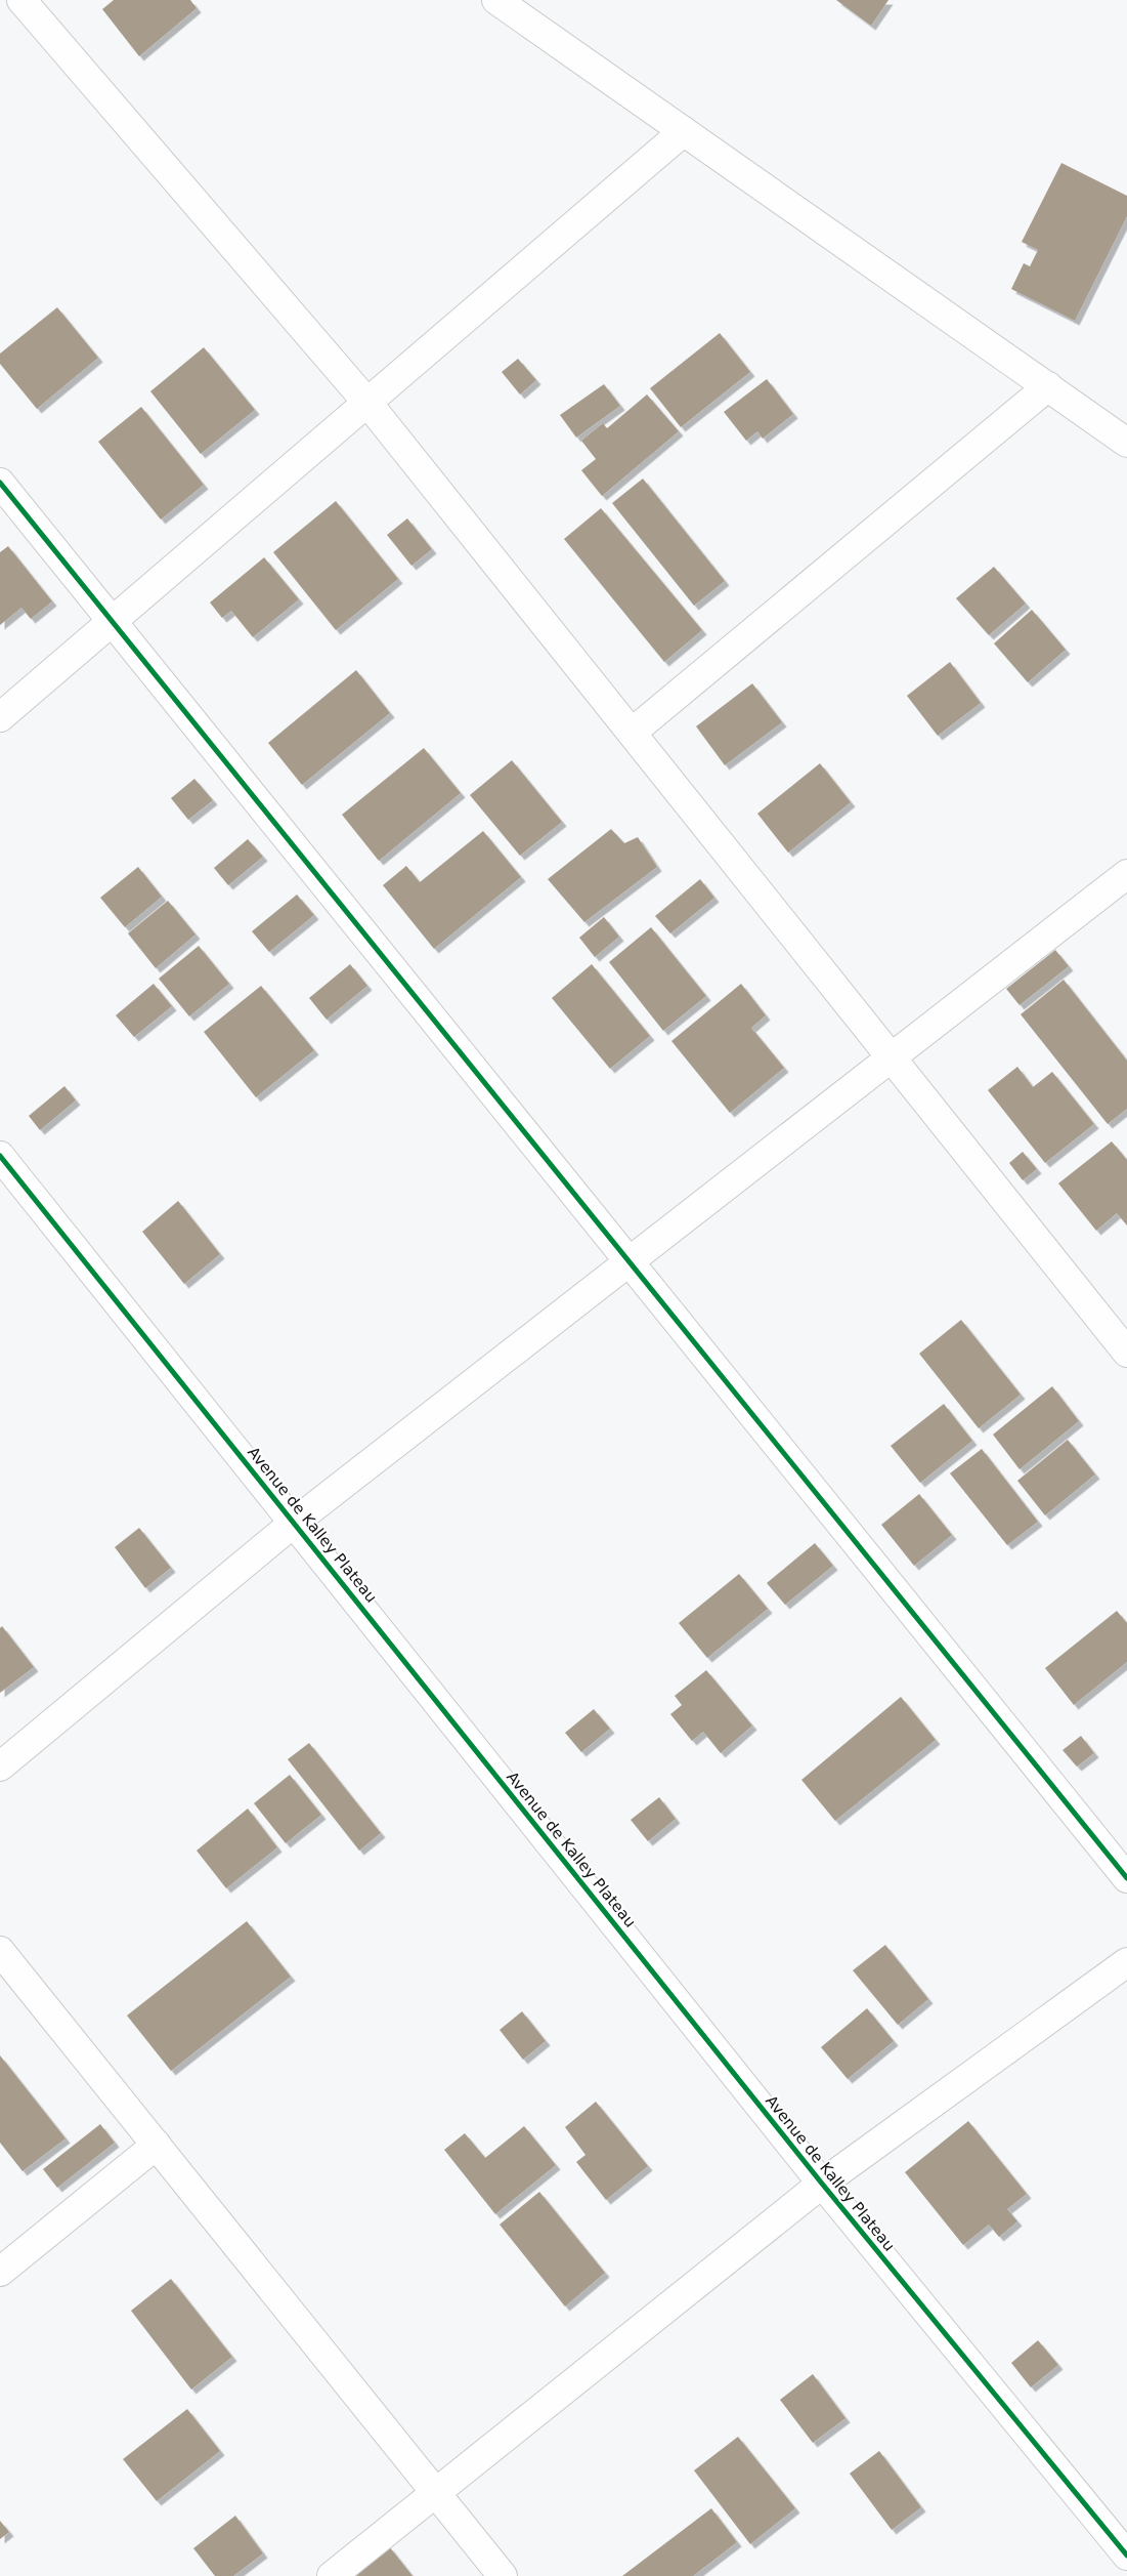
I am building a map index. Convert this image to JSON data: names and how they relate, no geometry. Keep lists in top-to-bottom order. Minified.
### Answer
{"streets":{"street":["Avenue de Kalley Plateau"]}}
